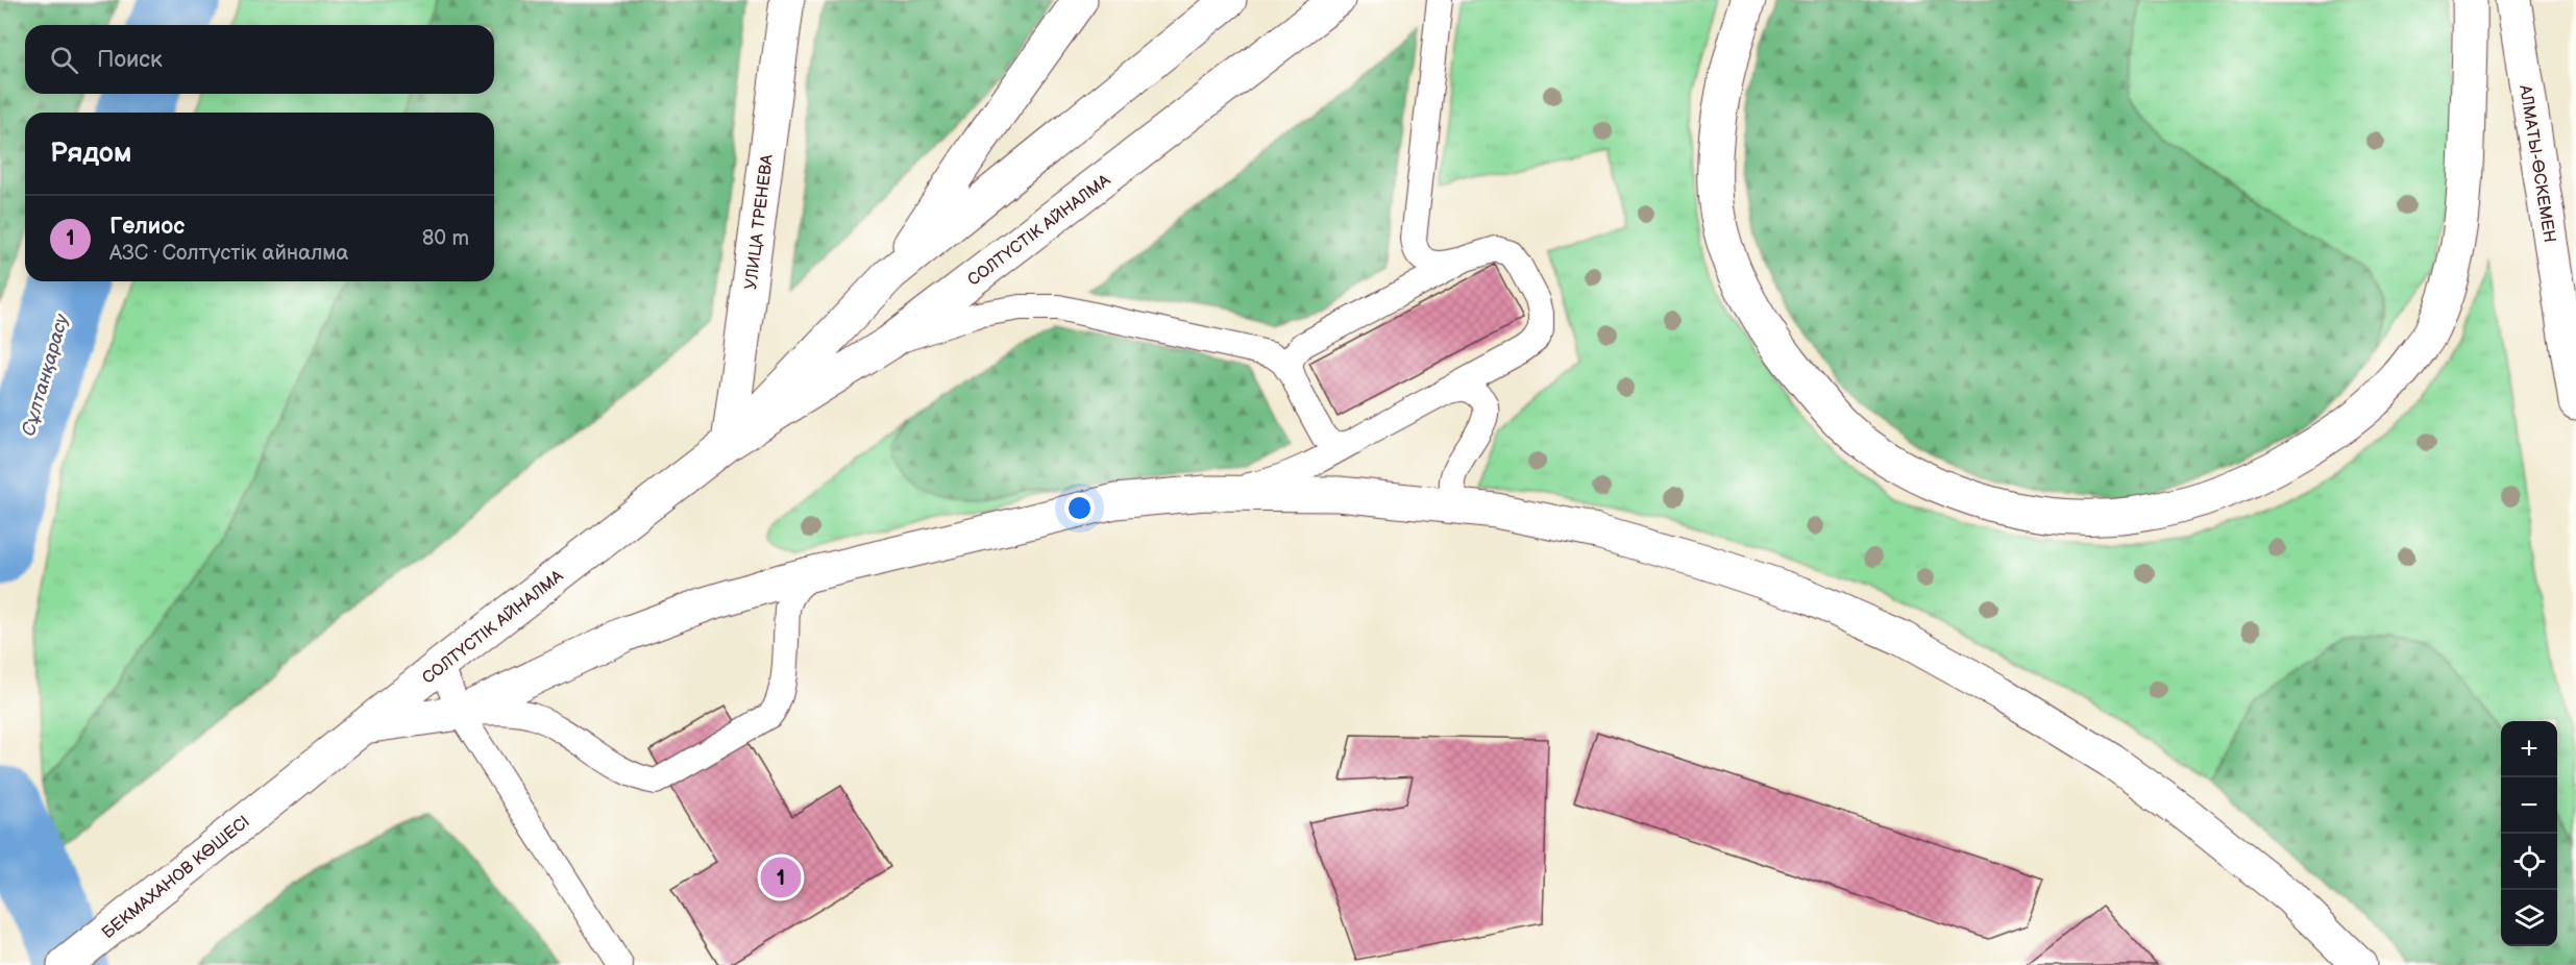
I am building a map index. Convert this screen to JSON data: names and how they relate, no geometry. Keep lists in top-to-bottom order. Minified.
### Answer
{"streets":{"main road":["АЛМАТЫ-ӨСКЕМЕН","УЛИЦА ТРЕНЕВА","СОЛТҮСТІК АЙНАЛМА","БЕКМАХАНОВ КӨШЕСІ"]},"crossings":[["УЛИЦА ТРЕНЕВА","СОЛТҮСТІК АЙНАЛМА"],["СОЛТҮСТІК АЙНАЛМА","БЕКМАХАНОВ КӨШЕСІ"]],"water":["Сұлтанқарасу"],"page":{"search":"Поиск","heading":"Рядом","list":[{"mark":"1","name":"Гелиос","note":"АЗС · Солтүстік айналма","value":"80 m"}],"map_buttons":["+","−"],"pins":"1"}}
